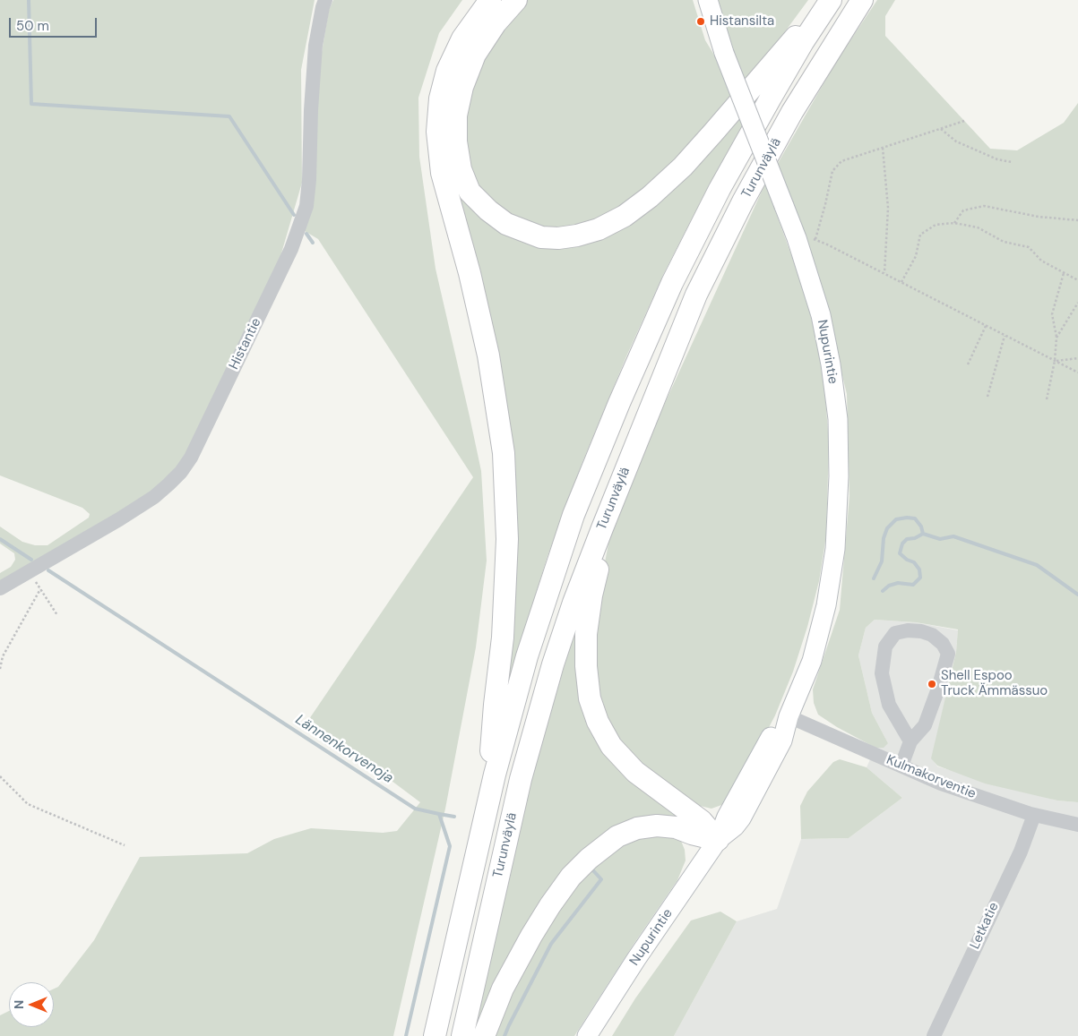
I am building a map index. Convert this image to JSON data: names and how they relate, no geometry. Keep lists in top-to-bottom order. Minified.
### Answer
{"streets":{"highway":["Turunväylä"],"main road":["Nupurintie"],"street":["Histantie","Kulmakorventie","Letkatie"]},"crossings":[["Nupurintie","Kulmakorventie"],["Kulmakorventie","Letkatie"]],"water":["Lännenkorvenoja"],"places":["Histansilta","Shell Espoo Truck Ämmässuo"],"scale_bar":"50 m","north":"left"}
